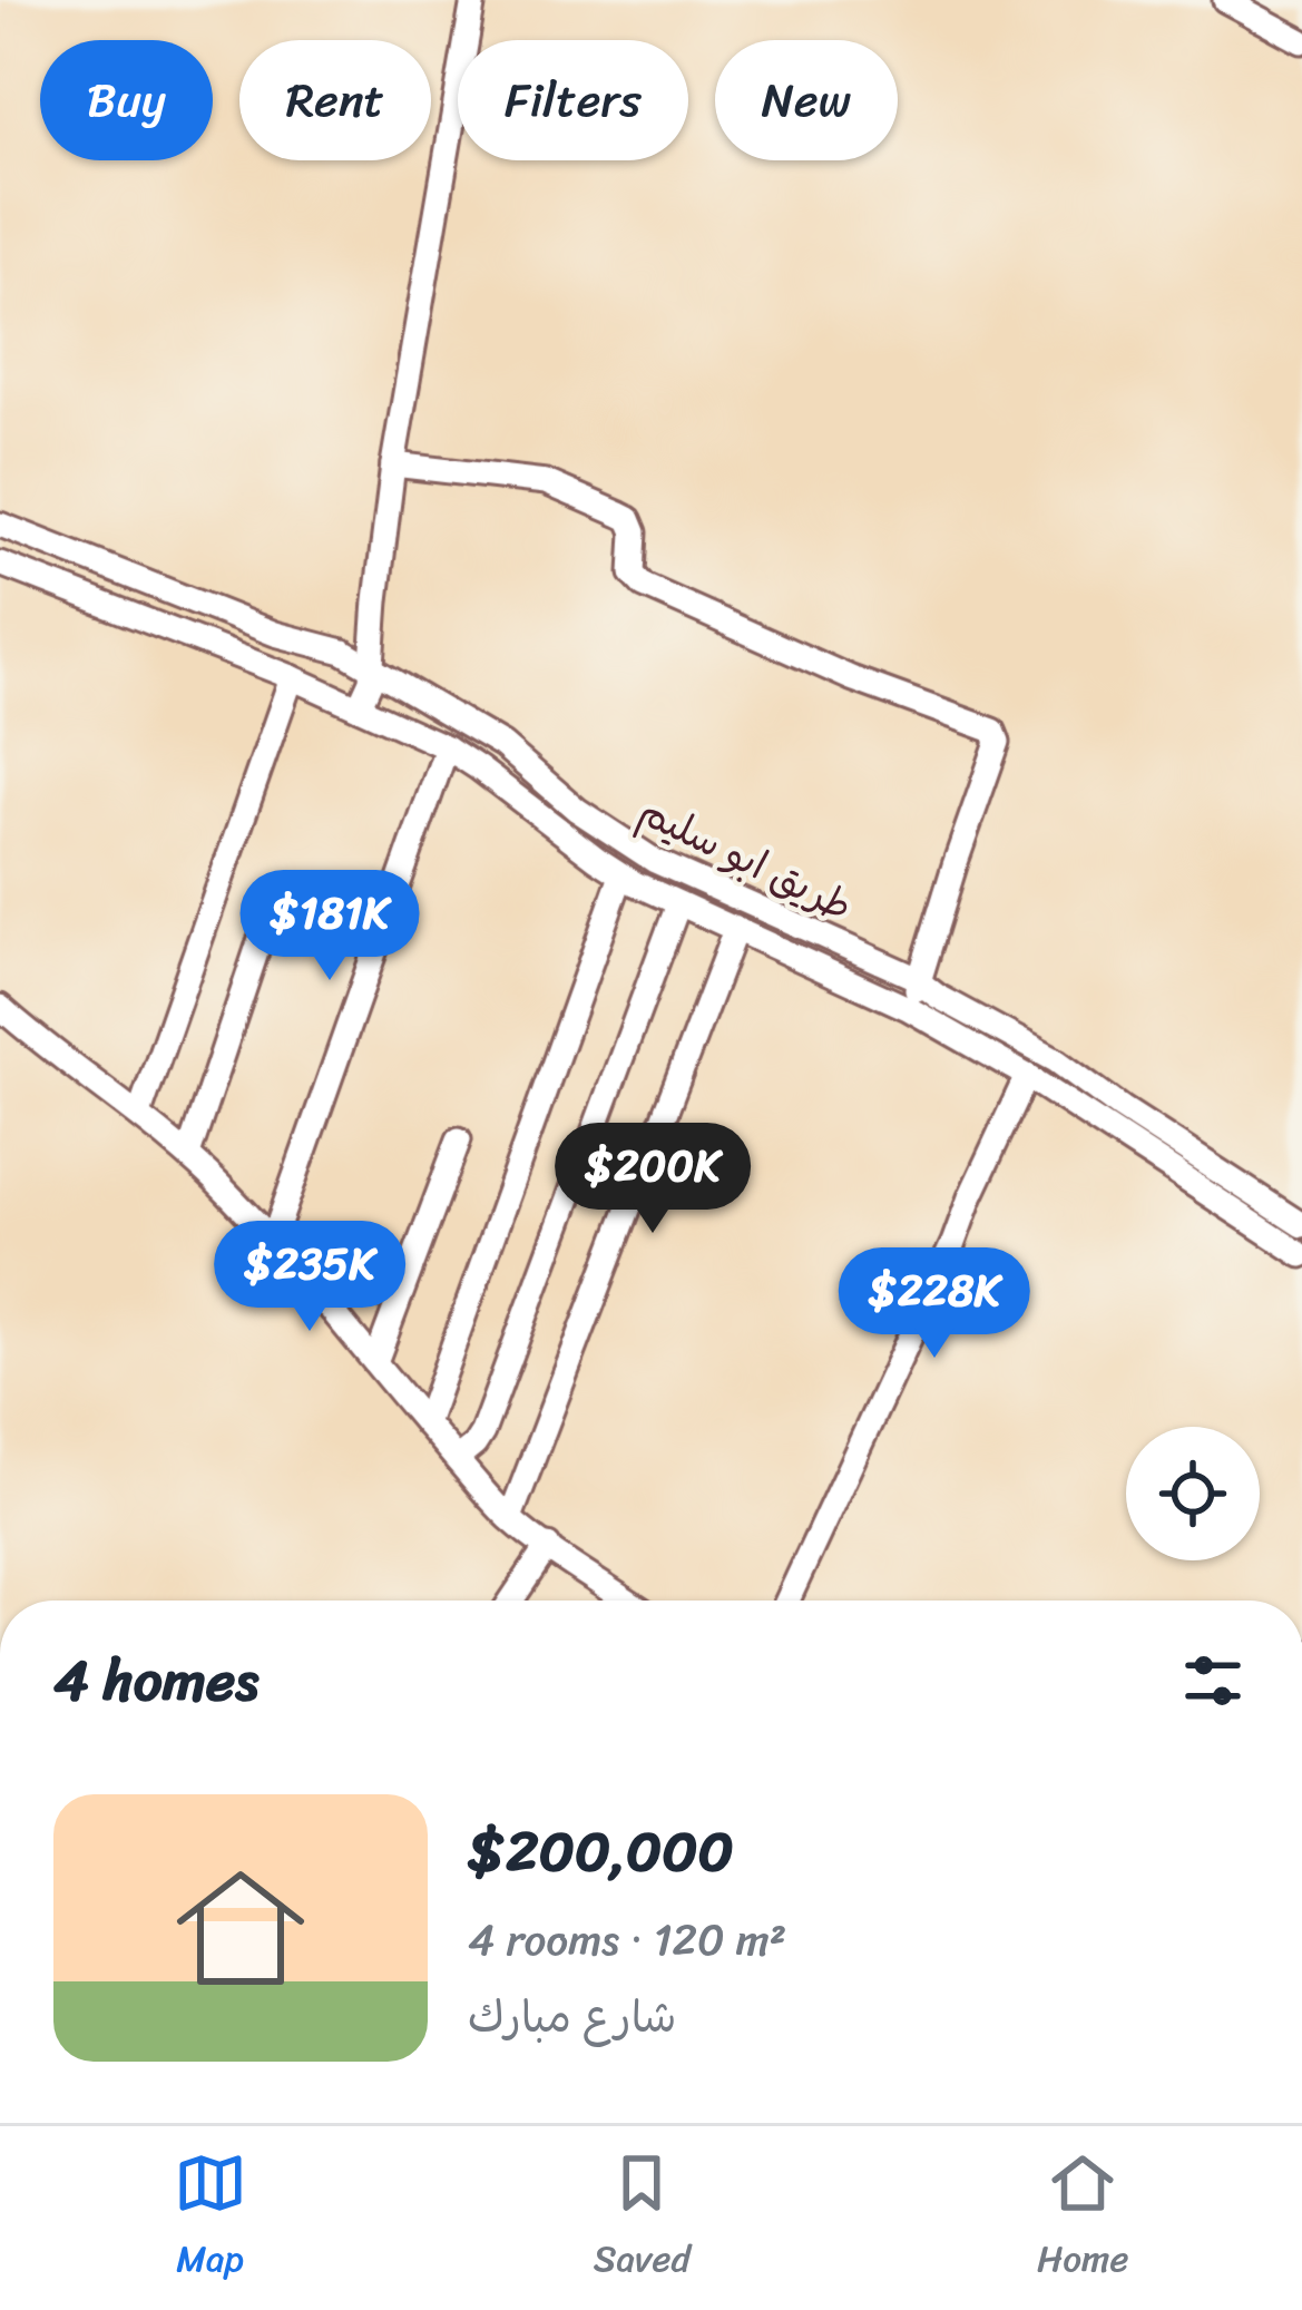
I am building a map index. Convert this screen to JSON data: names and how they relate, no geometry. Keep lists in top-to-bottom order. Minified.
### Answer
{"streets":{"street":["طريق ابو سليم"]},"page":{"chip":["Buy","Rent","Filters","New"],"price":["$181K","$200K","$235K","$228K"],"heading":"4 homes","list":[{"name":"$200,000","note":"4 rooms · 120 m² · شارع مبارك"}],"tabs":["Map","Saved","Home"]}}
